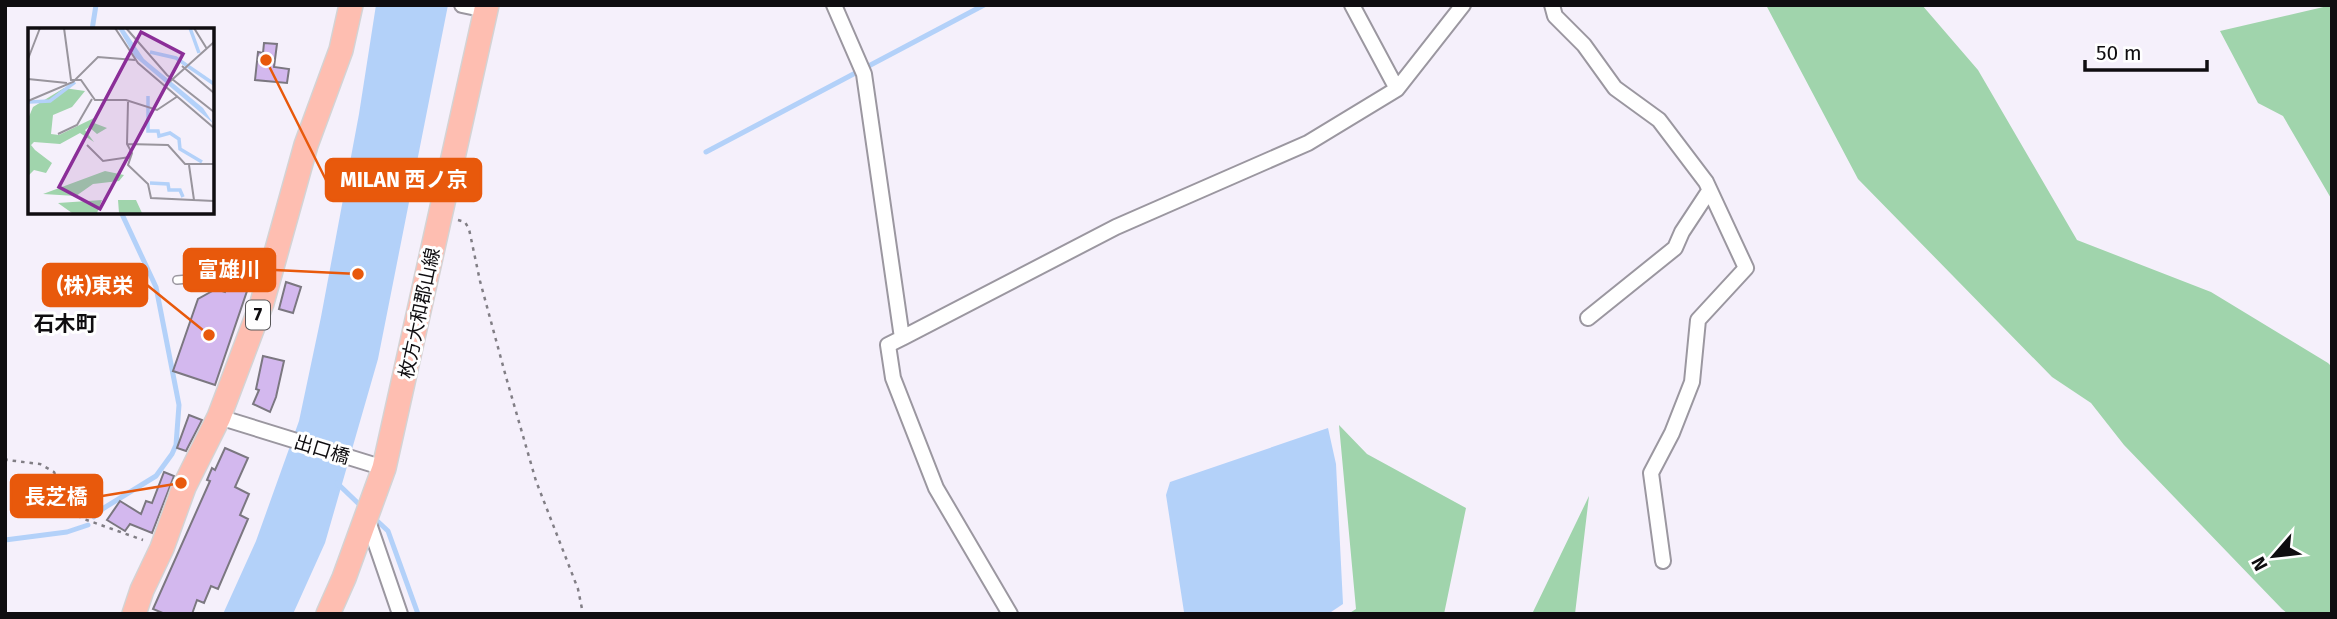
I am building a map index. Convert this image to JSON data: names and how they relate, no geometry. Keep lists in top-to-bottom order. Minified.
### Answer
{"streets":{"main road":["枚方大和郡山線","7"],"street":["出口橋"]},"crossings":[["枚方大和郡山線","出口橋"],["7","出口橋"]],"districts":["石木町"],"places":["MILAN 西ノ京","富雄川","(株)東栄","長芝橋"],"scale_bar":"50 m","north":"bottom left"}
